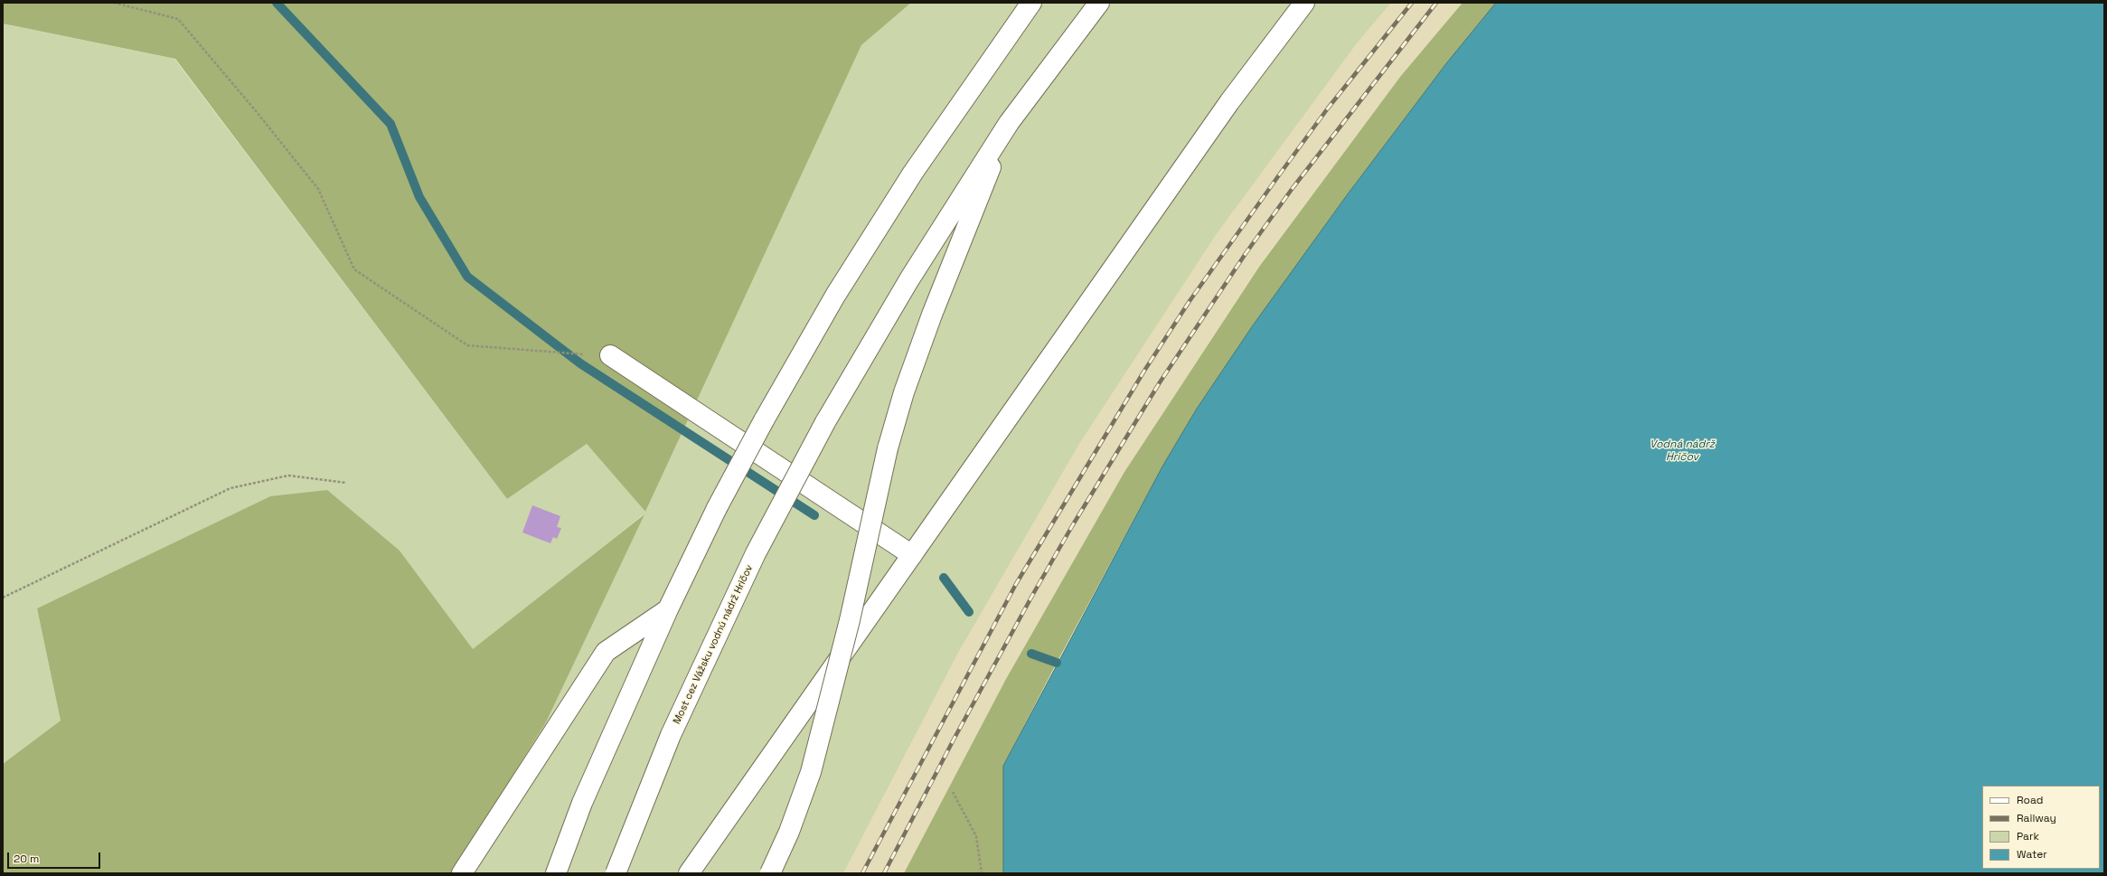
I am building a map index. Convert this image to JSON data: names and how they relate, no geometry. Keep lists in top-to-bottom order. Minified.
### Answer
{"streets":{"main road":["Most cez Vážsku vodnú nádrž Hričov"]},"water":["Vodná nádrž Hričov"],"legend":["Road","Railway","Park","Water"],"scale_bar":"20 m"}
